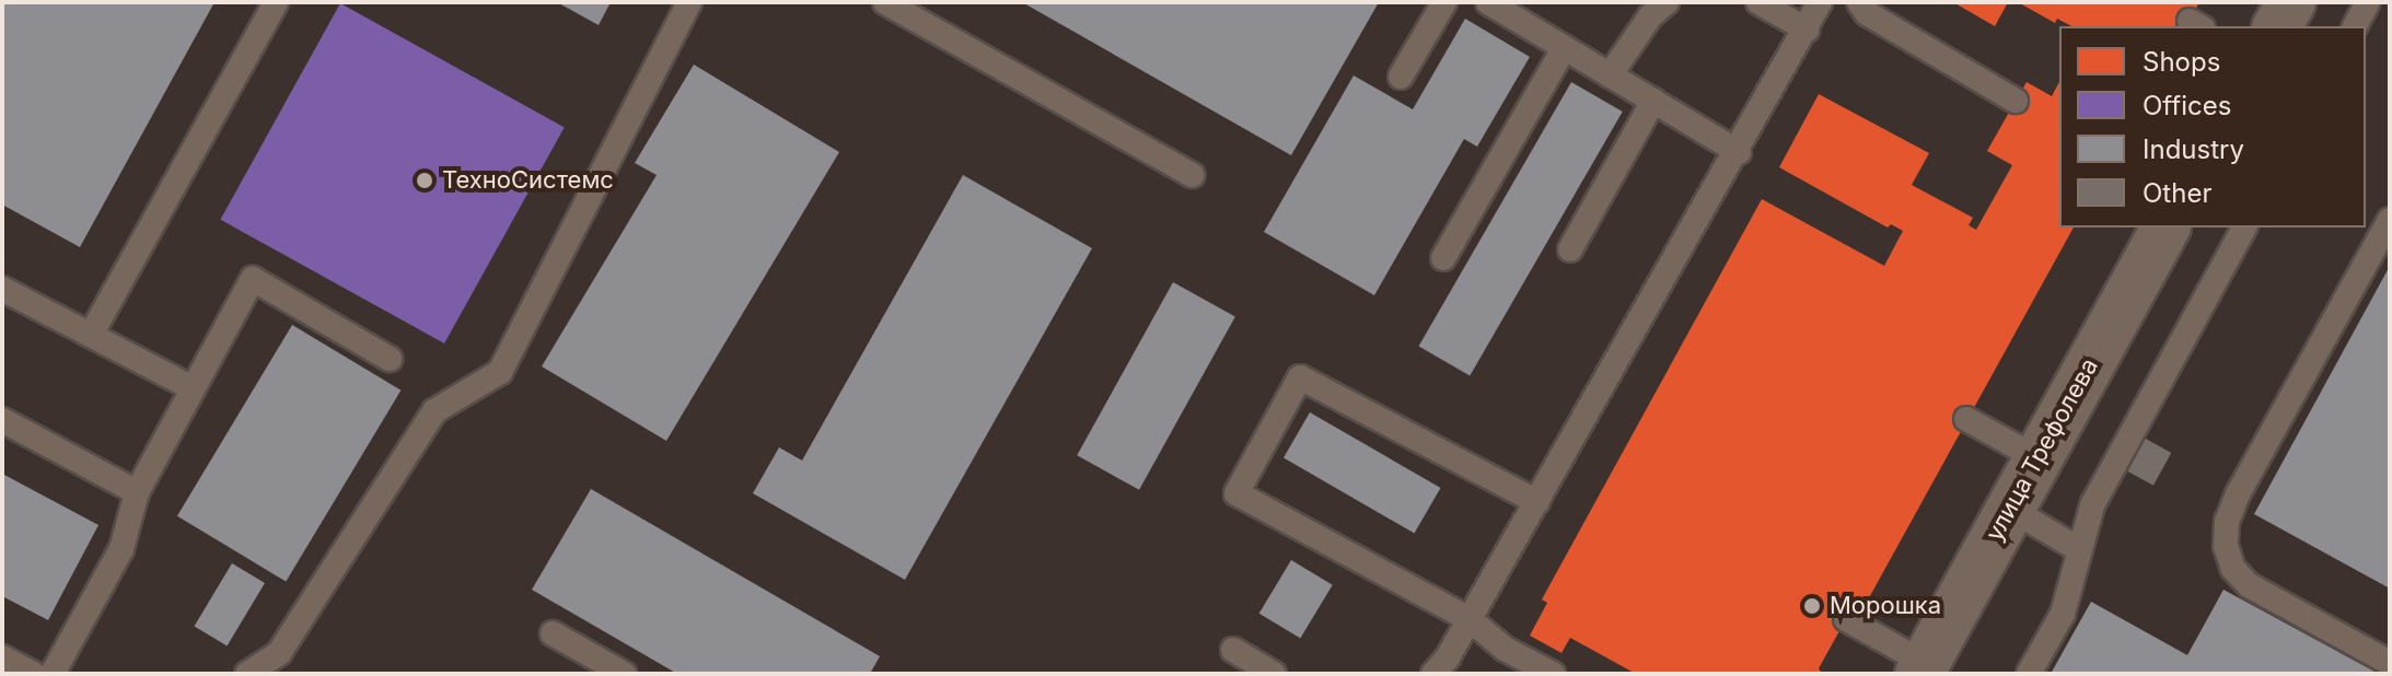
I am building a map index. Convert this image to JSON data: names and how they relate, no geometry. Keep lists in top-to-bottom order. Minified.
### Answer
{"streets":{"street":["улица Трефолева"]},"places":["ТехноСистемс","Морошка"],"legend":["Shops","Offices","Industry","Other"]}
